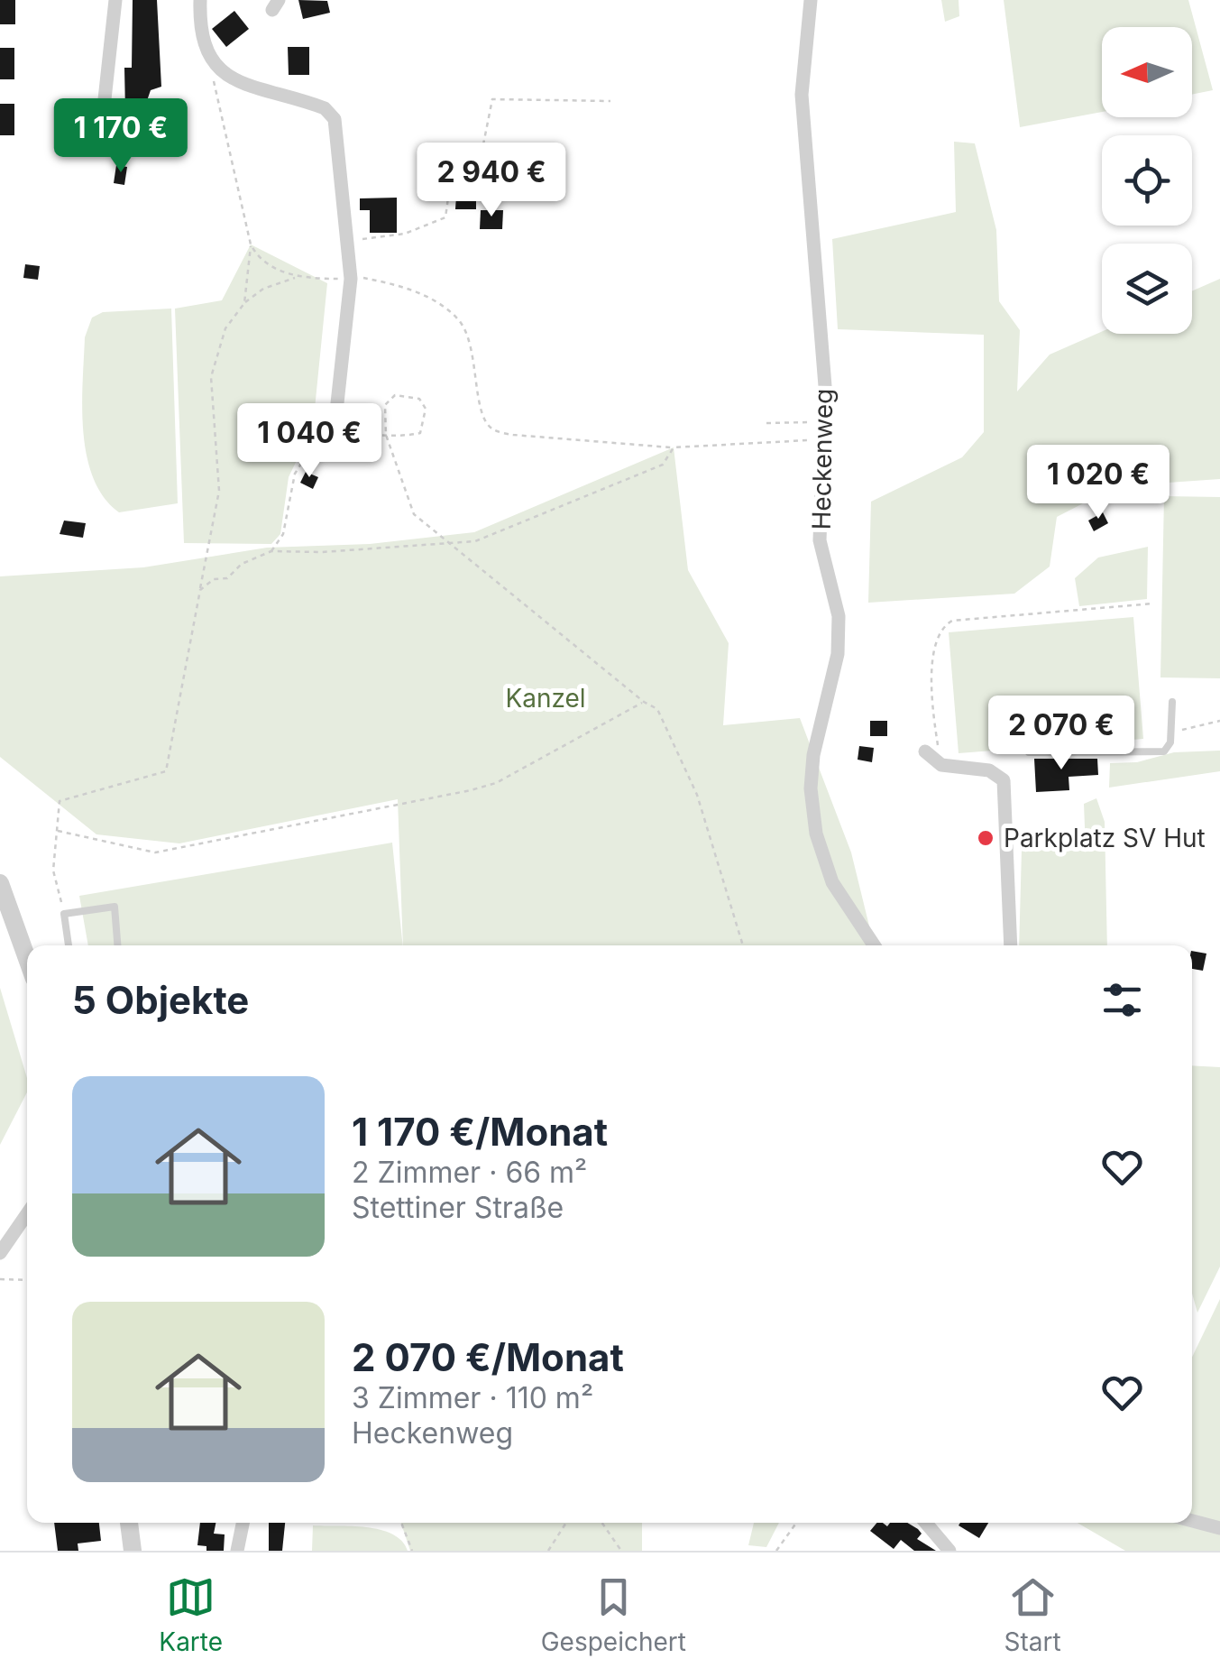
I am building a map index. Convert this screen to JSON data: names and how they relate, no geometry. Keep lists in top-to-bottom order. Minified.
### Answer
{"streets":{"street":["Heckenweg"]},"parks":["Kanzel"],"places":["Parkplatz SV Hut"],"north":"left","page":{"price":["1 170 €","2 940 €","1 040 €","1 020 €","2 070 €"],"heading":"5 Objekte","list":[{"name":"1 170 €/Monat","note":"2 Zimmer · 66 m² · Stettiner Straße"},{"name":"2 070 €/Monat","note":"3 Zimmer · 110 m² · Heckenweg"}],"tabs":["Karte","Gespeichert","Start"]}}
